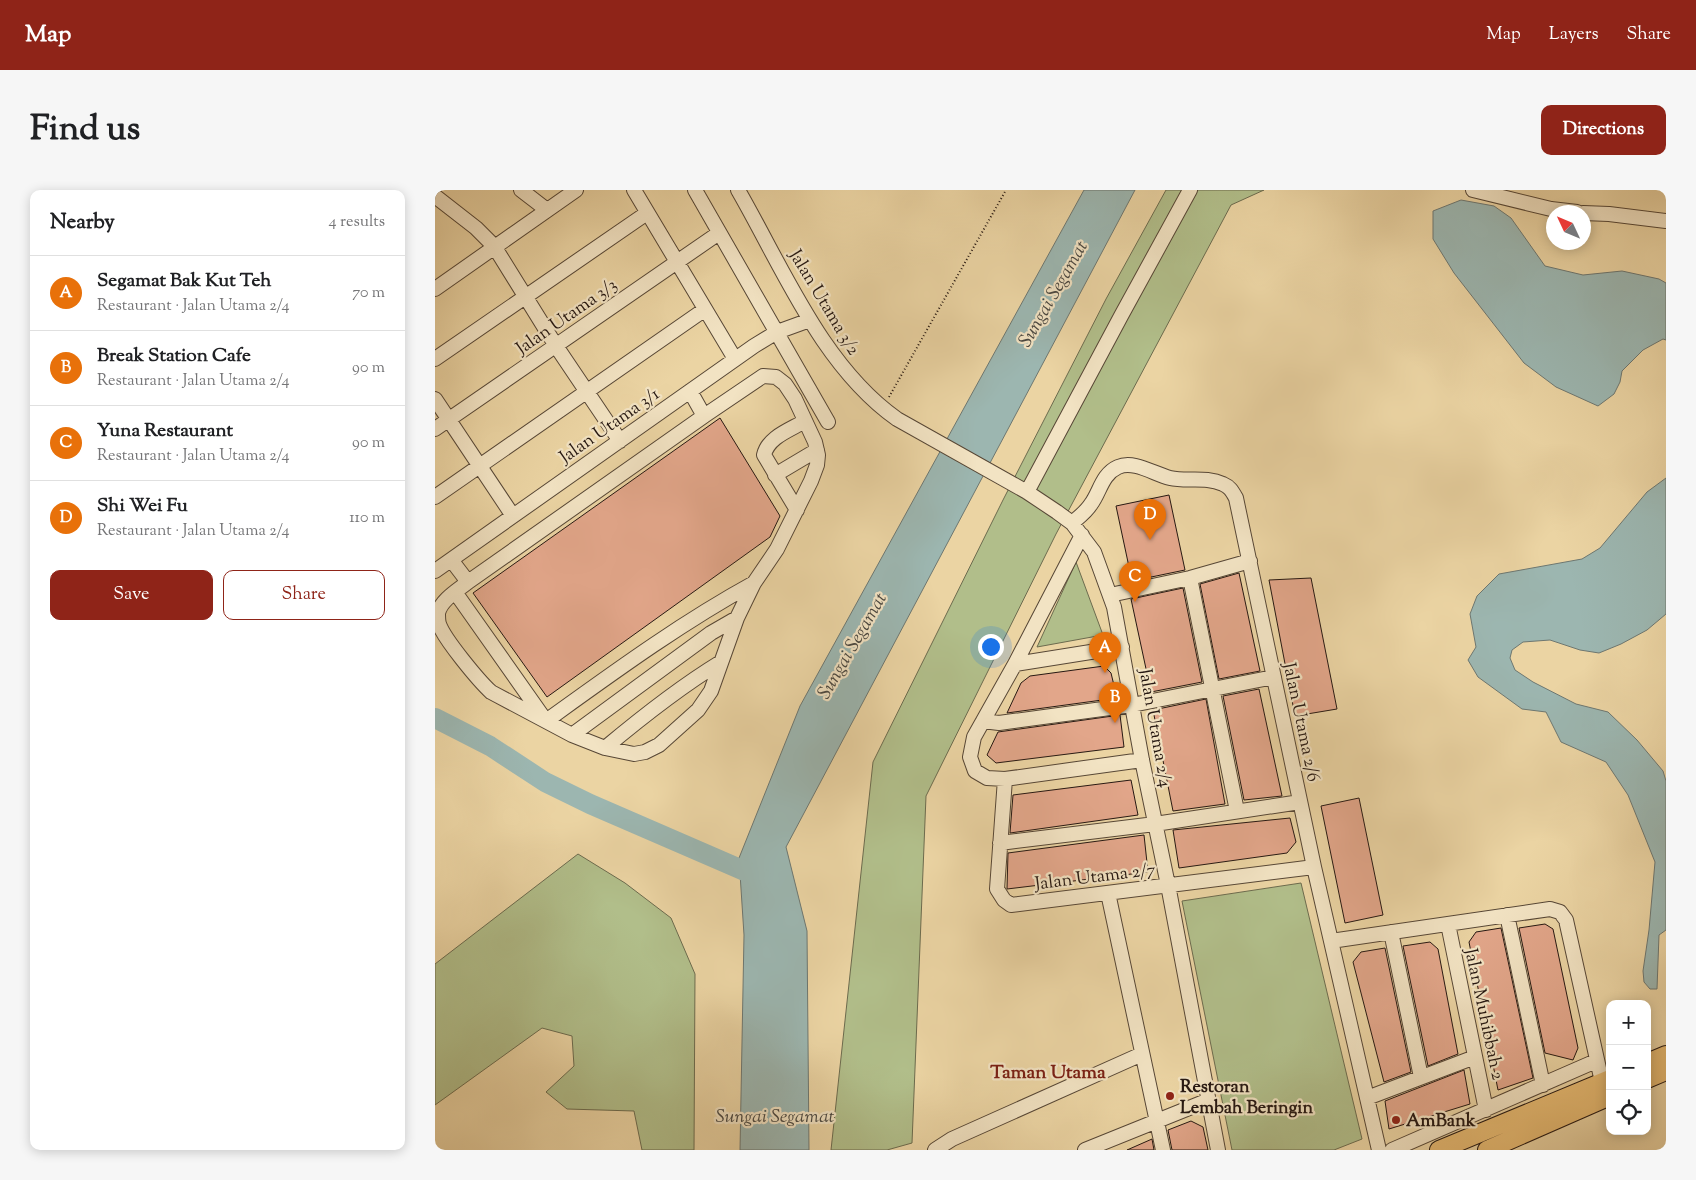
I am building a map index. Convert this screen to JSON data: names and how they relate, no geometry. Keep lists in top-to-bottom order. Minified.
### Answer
{"streets":{"street":["Jalan Utama 3/2","Jalan Utama 3/3","Jalan Utama 3/1","Jalan Utama 2/6","Jalan Utama 2/4","Jalan Utama 2/7","Jalan Muhibbah 2"]},"crossings":[["Jalan Utama 3/2","Jalan Utama 3/1"],["Jalan Utama 3/2","Jalan Utama 2/4"],["Jalan Utama 2/6","Jalan Utama 2/4"],["Jalan Utama 2/6","Jalan Utama 2/7"],["Jalan Utama 2/4","Jalan Utama 2/7"]],"districts":["Taman Utama"],"water":["Sungai Segamat"],"places":["Restoran Lembah Beringin","AmBank"],"north":"top left","page":{"header":"Map","nav":["Map","Layers","Share"],"title":"Find us","buttons":["Directions",["Save","Share"]],"heading":["Nearby","4 results"],"list":[{"mark":"A","name":"Segamat Bak Kut Teh","note":"Restaurant · Jalan Utama 2/4","value":"70 m"},{"mark":"B","name":"Break Station Cafe","note":"Restaurant · Jalan Utama 2/4","value":"90 m"},{"mark":"C","name":"Yuna Restaurant","note":"Restaurant · Jalan Utama 2/4","value":"90 m"},{"mark":"D","name":"Shi Wei Fu","note":"Restaurant · Jalan Utama 2/4","value":"110 m"}],"pins":["D","C","A","B"],"map_buttons":["+","−"]}}
